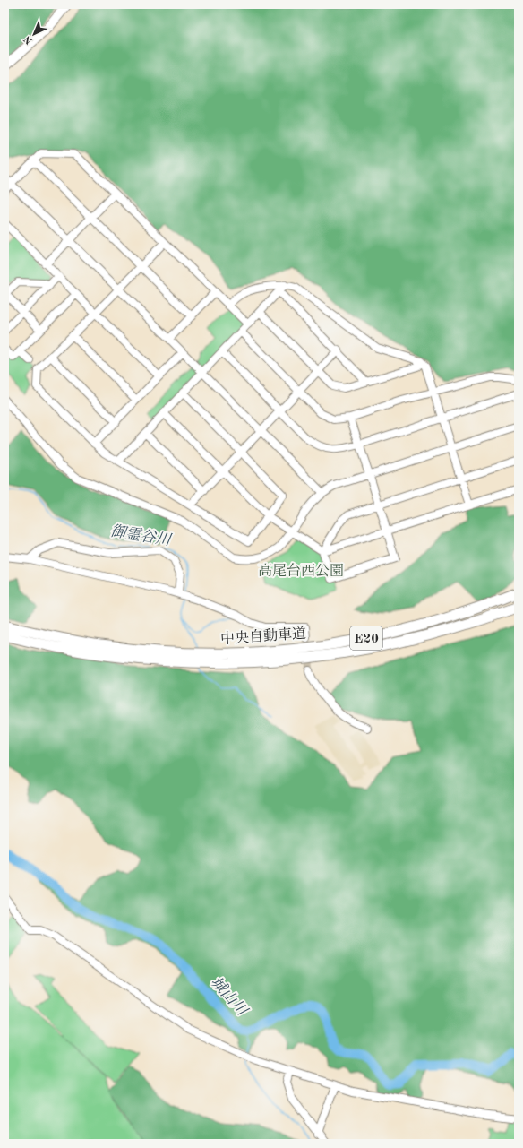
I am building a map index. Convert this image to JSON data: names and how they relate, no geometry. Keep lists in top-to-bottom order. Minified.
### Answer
{"streets":{"highway":["中央自動車道","E20"]},"water":["御霊谷川","城山川"],"parks":["高尾台西公園"],"north":"bottom left"}
